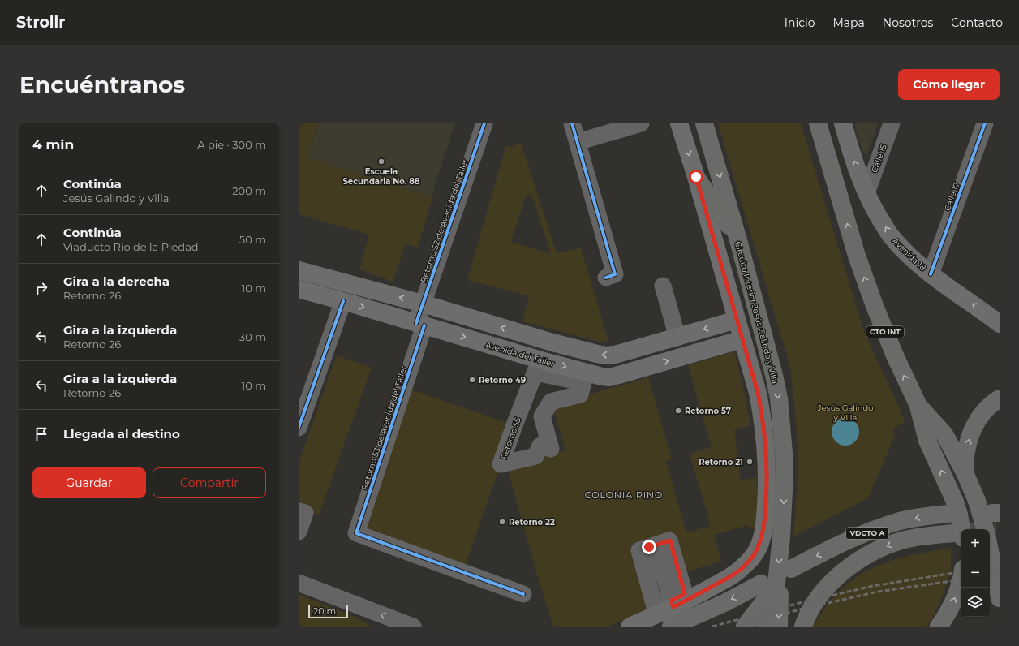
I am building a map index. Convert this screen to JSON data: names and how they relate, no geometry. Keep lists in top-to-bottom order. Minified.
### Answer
{"streets":{"highway":["Circuito Interior Jesús Galindo y Villa","CTO INT","VDCTO A"],"main road":["Avenida 18","Avenida del Taller"],"street":["Calle 15","Calle 17","Retorno 52 de Avenida del Taller","Retorno 53 de Avenida del Taller","Retorno 55"]},"crossings":[["Calle 15","Avenida 18"],["Calle 17","Avenida 18"],["Retorno 52 de Avenida del Taller","Avenida del Taller"],["Retorno 52 de Avenida del Taller","Retorno 53 de Avenida del Taller"],["Avenida del Taller","Retorno 53 de Avenida del Taller"],["Avenida del Taller","Retorno 55"]],"one_way":["Avenida 18"],"districts":["COLONIA PINO"],"parks":["Jesús Galindo y Villa"],"places":["Escuela Secundaria No. 88","Retorno 49","Retorno 57","Retorno 21","Retorno 22"],"scale_bar":"20 m","page":{"header":"Strollr","nav":["Inicio","Mapa","Nosotros","Contacto"],"buttons":["Cómo llegar",["Guardar","Compartir"]],"title":"Encuéntranos","heading":["4 min","A pie · 300 m"],"list":[["Continúa","Jesús Galindo y Villa","200 m"],["Continúa","Viaducto Río de la Piedad","50 m"],["Gira a la derecha","Retorno 26","10 m"],["Gira a la izquierda","Retorno 26","30 m"],["Gira a la izquierda","Retorno 26","10 m"],"Llegada al destino"],"map_buttons":["+","−"],"scale":"20 m"}}
